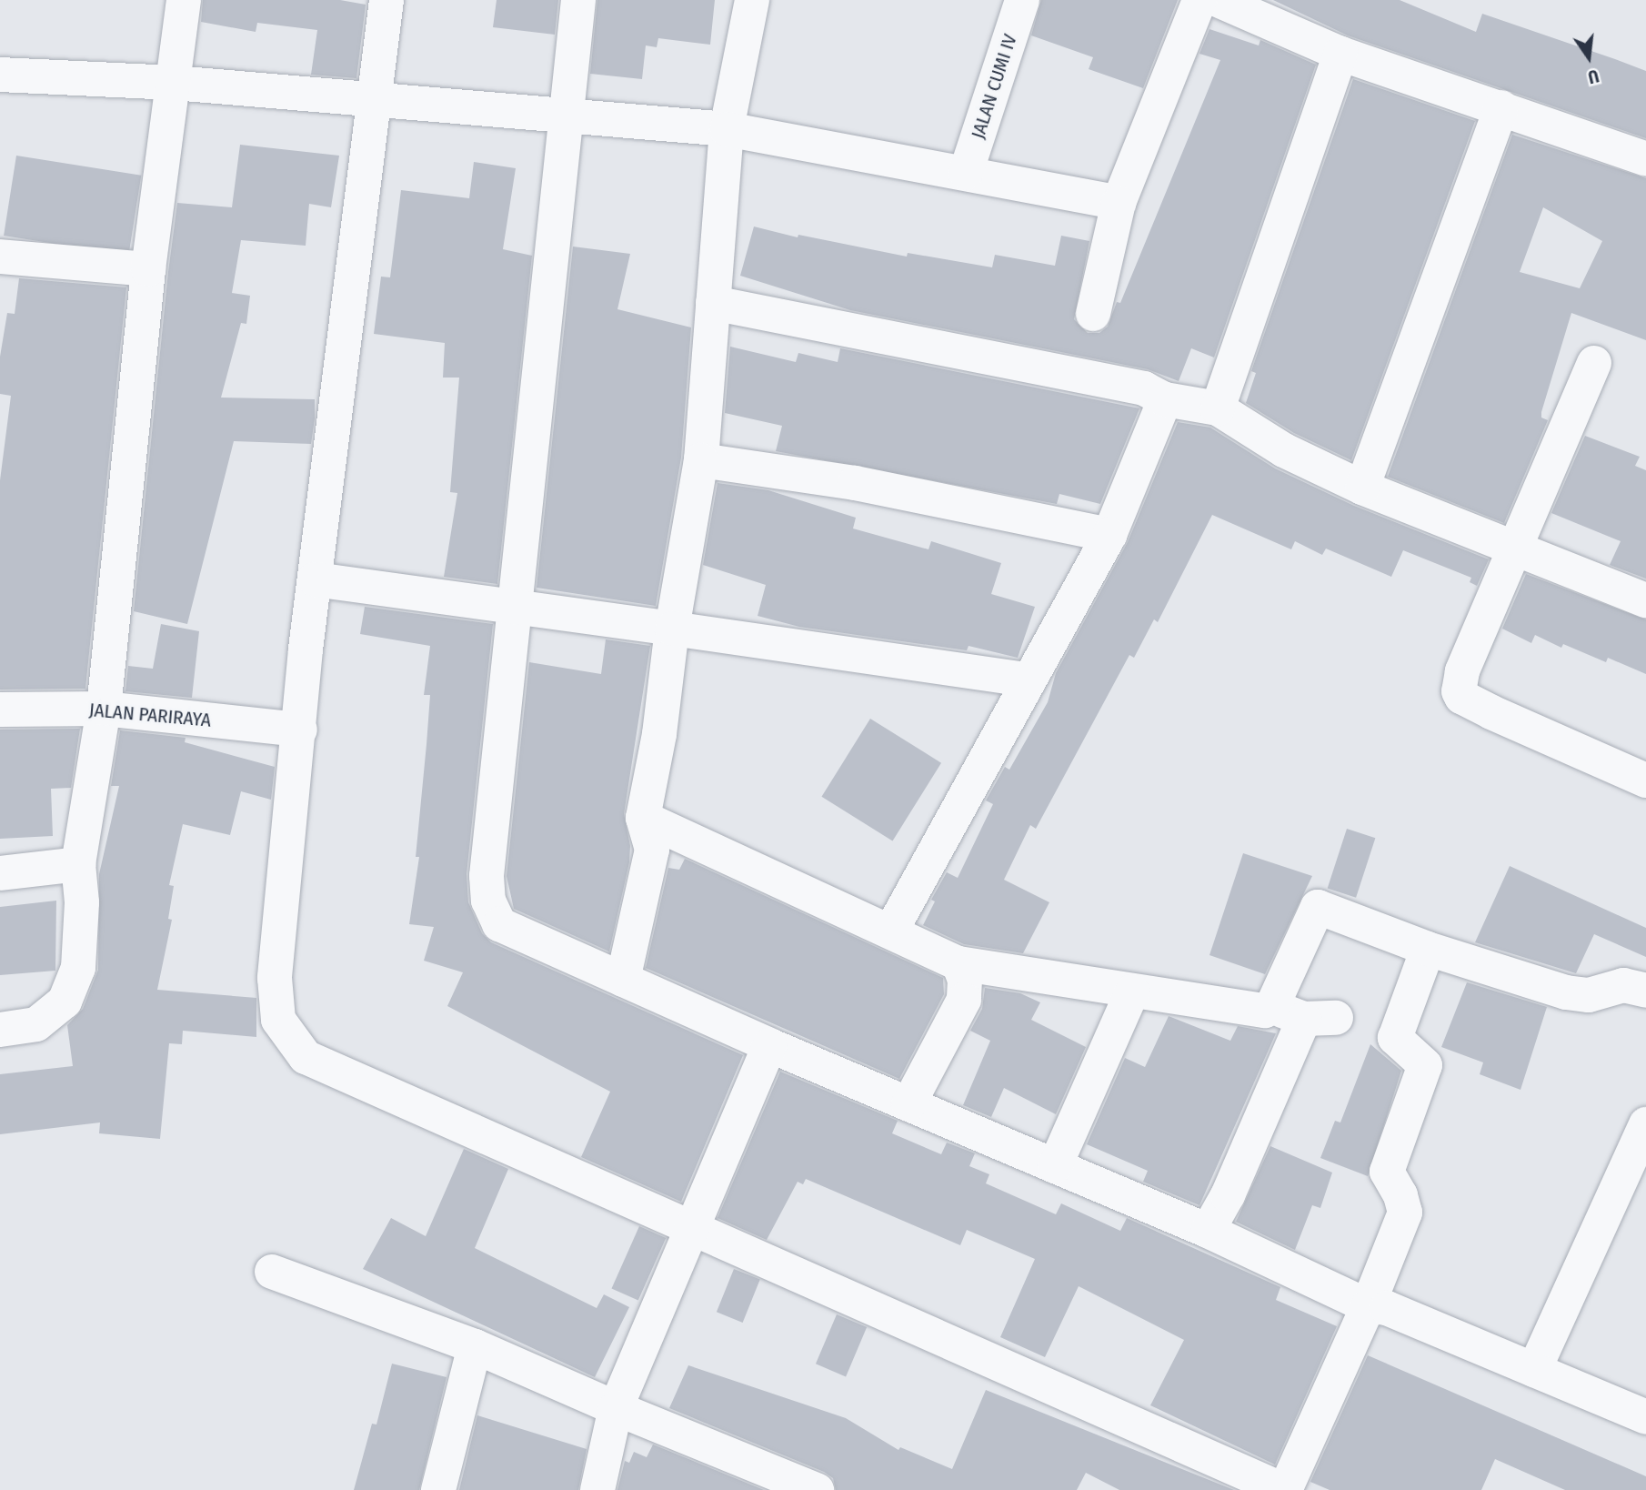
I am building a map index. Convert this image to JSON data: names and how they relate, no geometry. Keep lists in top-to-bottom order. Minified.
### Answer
{"streets":{"street":["JALAN CUMI IV","JALAN PARIRAYA"]},"north":"bottom"}
